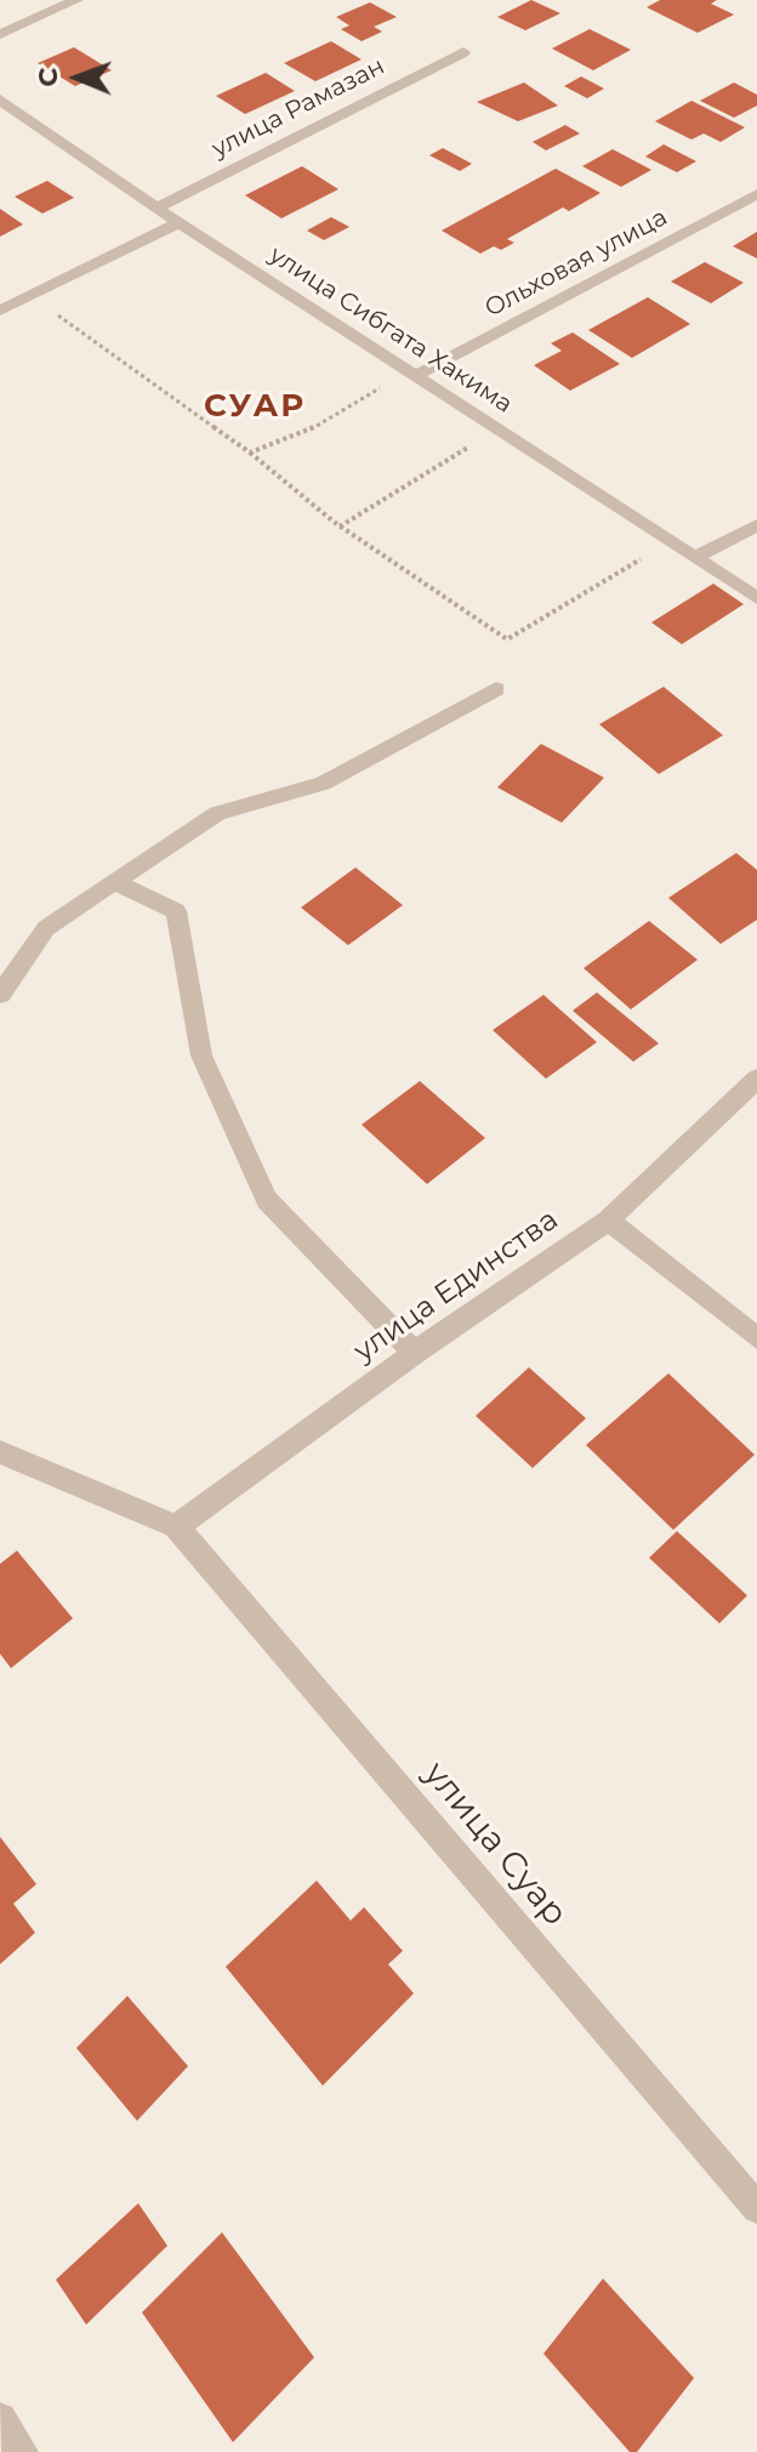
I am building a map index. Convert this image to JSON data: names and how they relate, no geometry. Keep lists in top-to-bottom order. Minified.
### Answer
{"streets":{"street":["улица Рамазан","Ольховая улица","улица Сибгата Хакима","улица Единства","улица Суар"]},"crossings":[["улица Рамазан","улица Сибгата Хакима"],["Ольховая улица","улица Сибгата Хакима"],["улица Единства","улица Суар"]],"districts":["СУАР"],"north":"left"}
